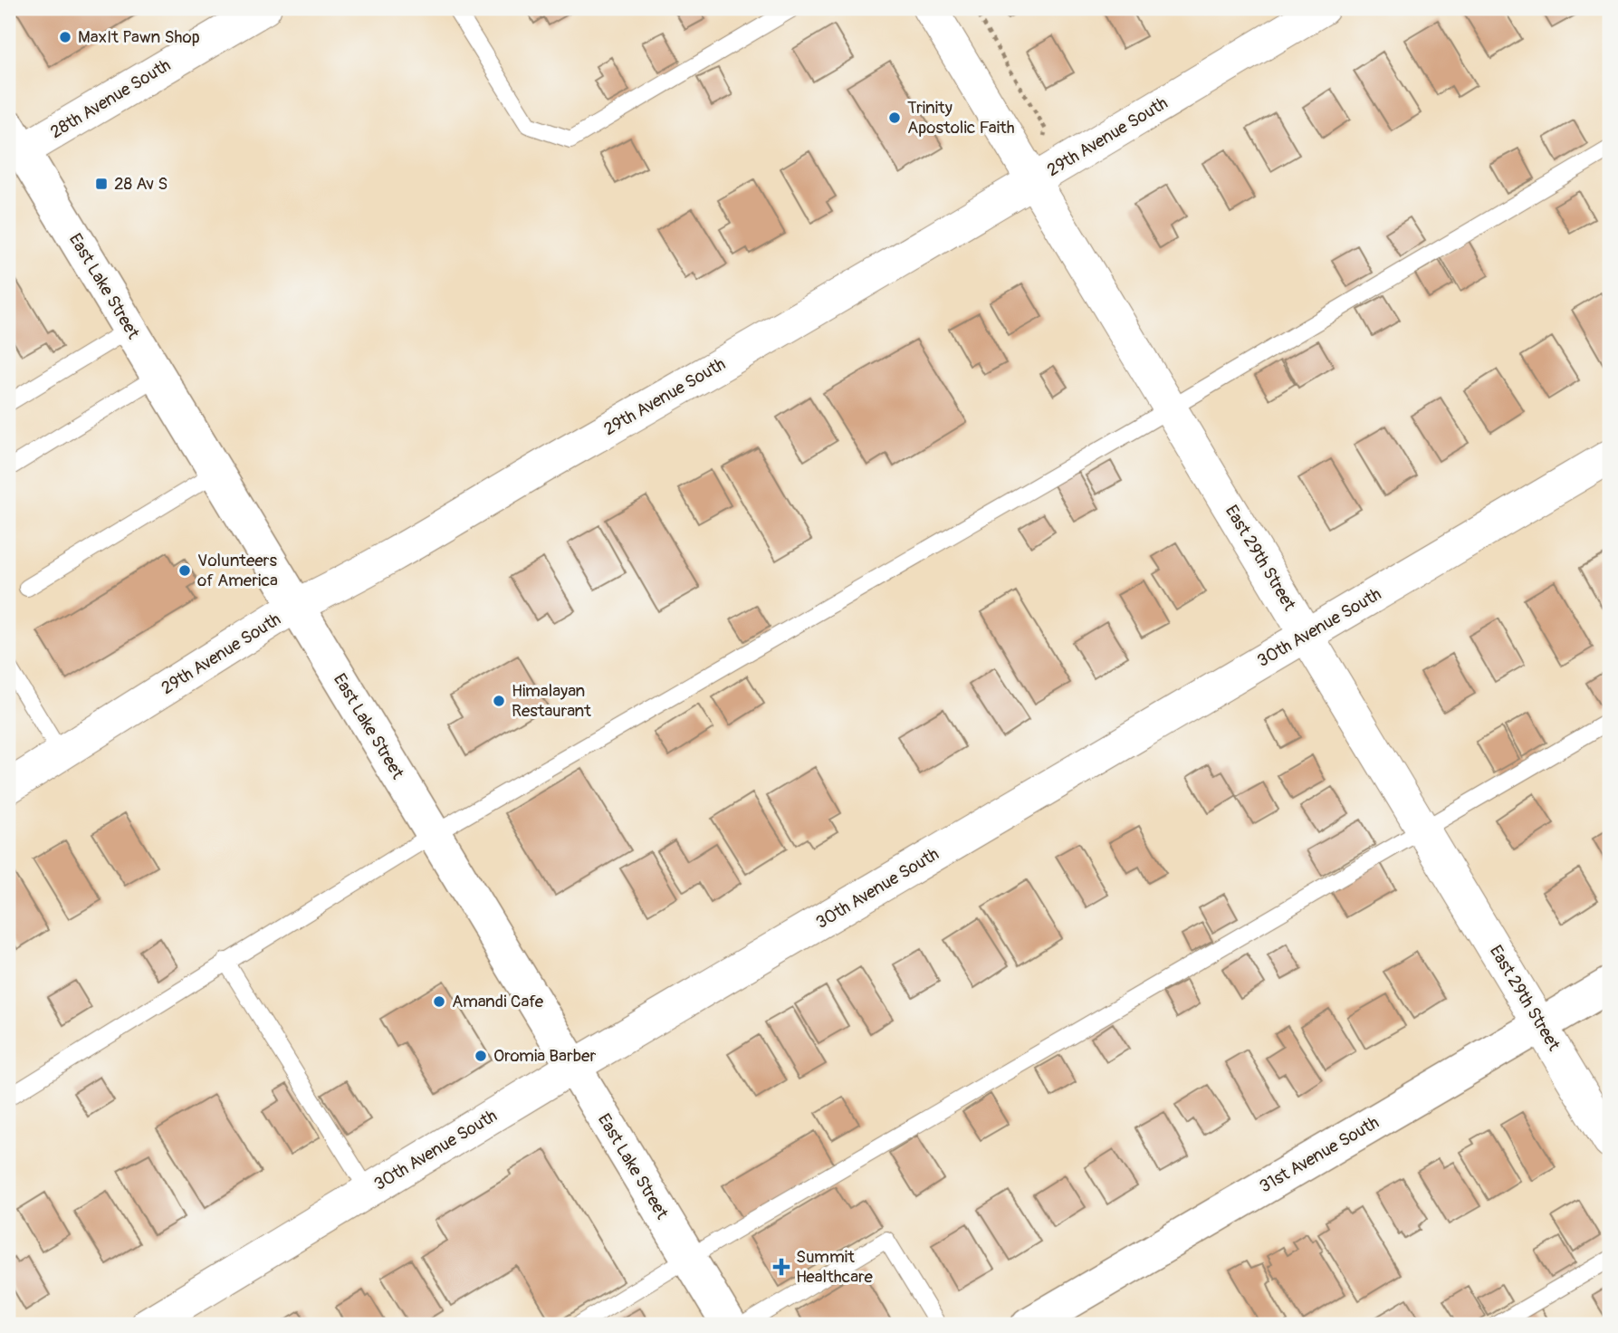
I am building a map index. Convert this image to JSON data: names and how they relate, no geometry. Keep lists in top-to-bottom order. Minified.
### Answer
{"streets":{"main road":["East Lake Street","31st Avenue South"],"street":["28th Avenue South","29th Avenue South","East 29th Street","30th Avenue South"]},"crossings":[["28th Avenue South","East Lake Street"],["29th Avenue South","East Lake Street"],["29th Avenue South","East 29th Street"],["East Lake Street","30th Avenue South"],["East 29th Street","30th Avenue South"],["East 29th Street","31st Avenue South"]],"places":{"other":["MaxIt Pawn Shop","Trinity Apostolic Faith","Volunteers of America","Himalayan Restaurant","Amandi Cafe","Oromia Barber"],"transit":["28 Av S"],"health":["Summit Healthcare"]}}
